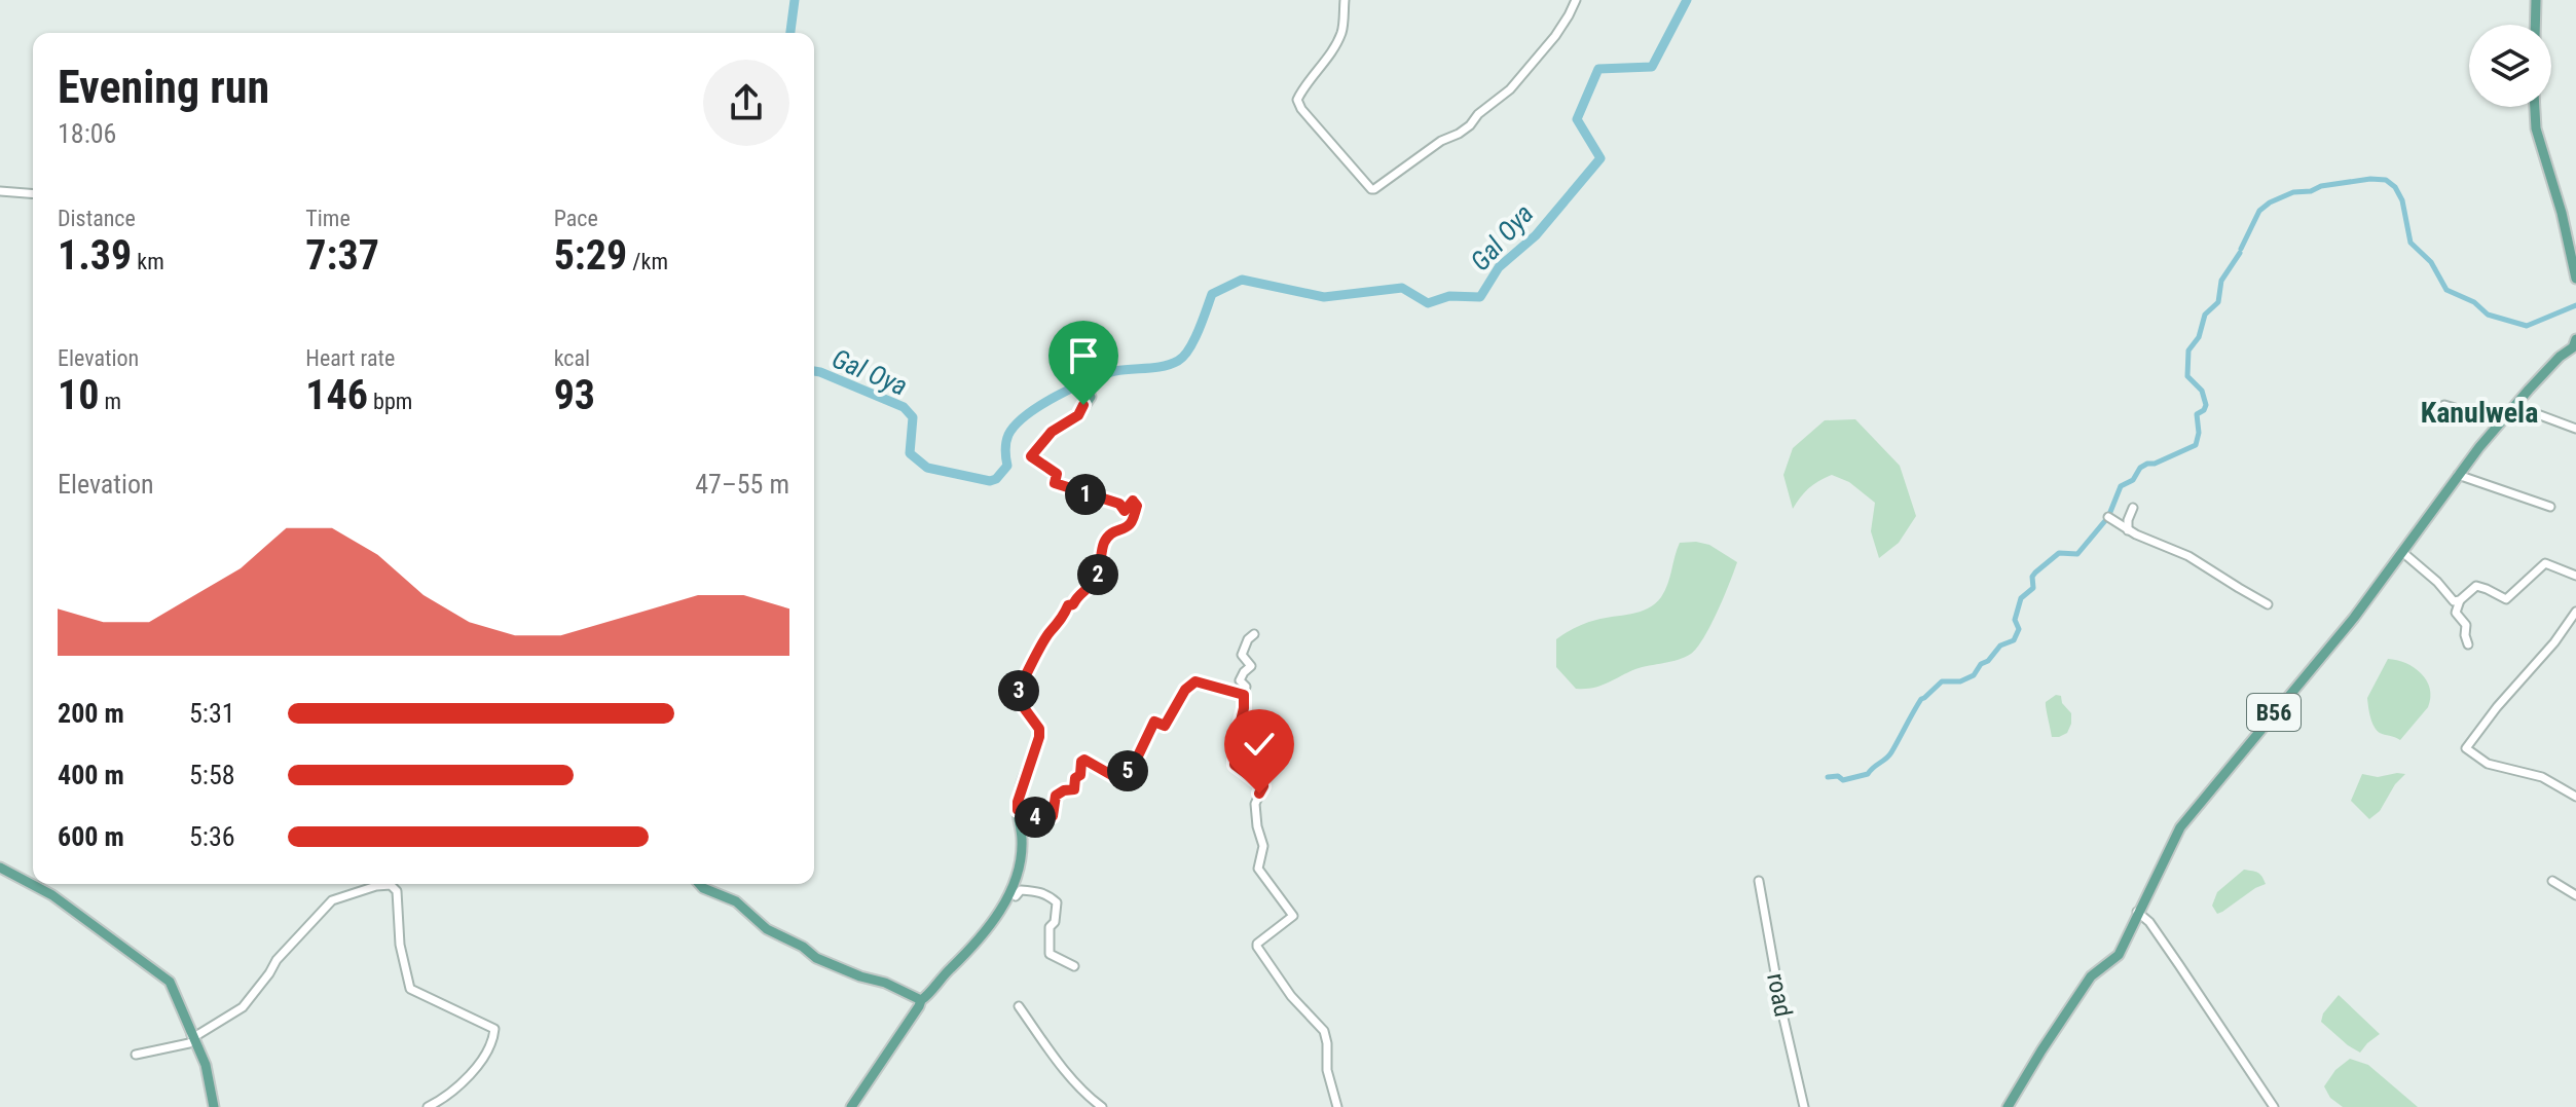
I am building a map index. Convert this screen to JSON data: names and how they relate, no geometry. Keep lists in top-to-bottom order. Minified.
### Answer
{"streets":{"main road":["B56"],"street":["road"]},"districts":["Kanulwela"],"water":["Gal Oya"],"page":{"heading":["Evening run","18:06"],"stats":[["Distance","1.39 km"],["Time","7:37"],["Pace","5:29 /km"],["Elevation","10 m"],["Heart rate","146 bpm"],["kcal","93"]],"chart":["Elevation","47–55 m"],"pins":["1","2","3","5","4"],"list":[{"name":"200 m","note":"5:31"},{"name":"400 m","note":"5:58"},{"name":"600 m","note":"5:36"}]}}
